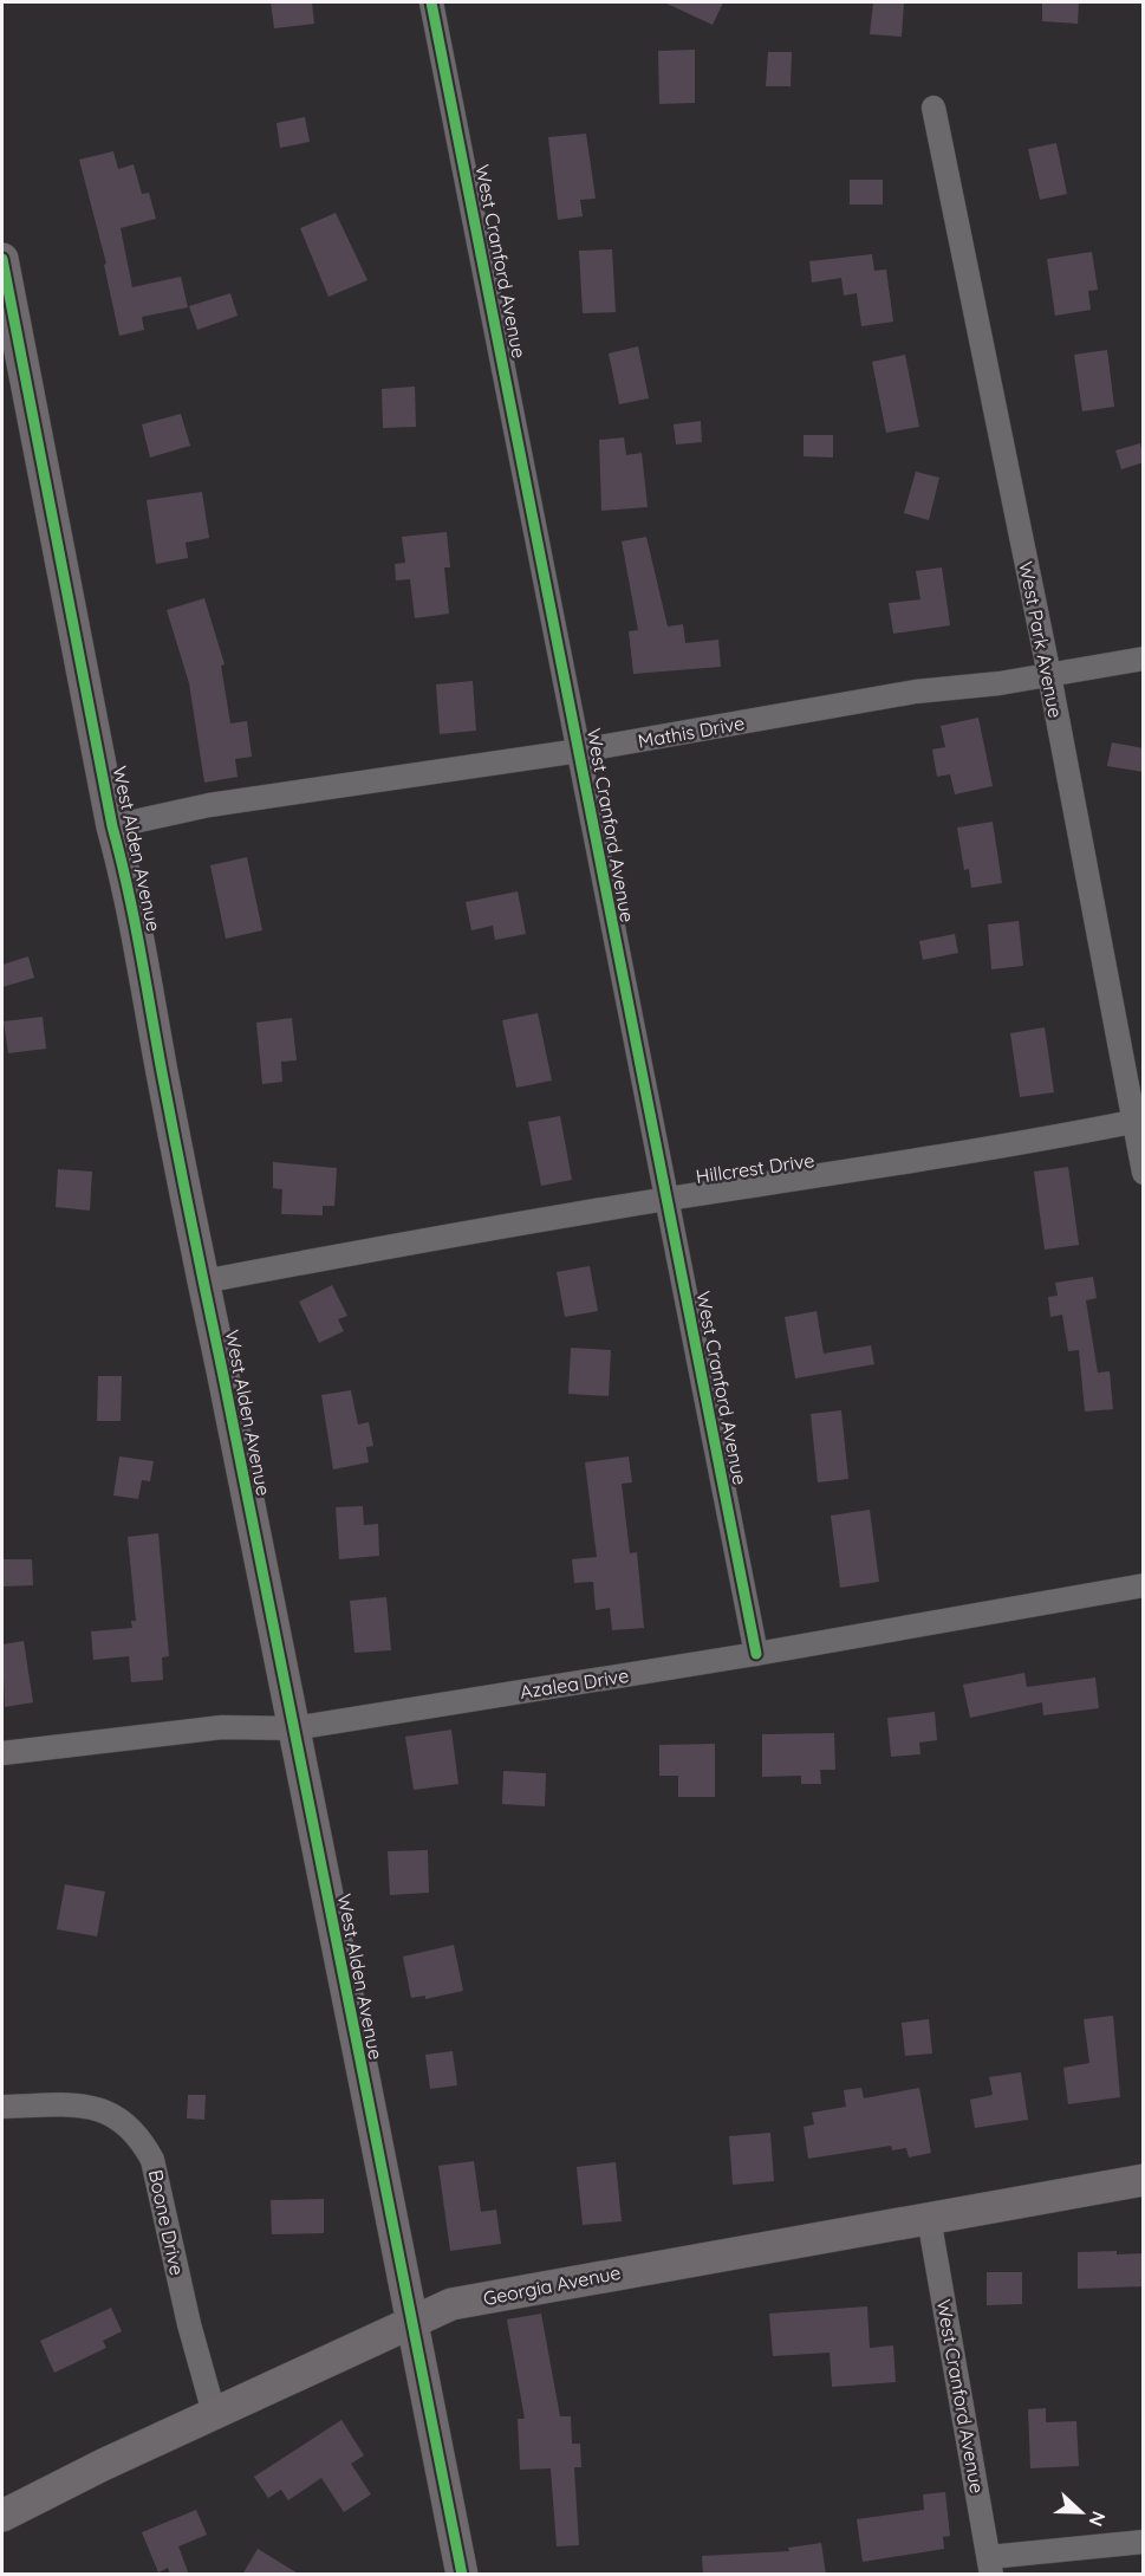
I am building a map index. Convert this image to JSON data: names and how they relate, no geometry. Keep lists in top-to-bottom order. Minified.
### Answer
{"streets":{"street":["West Cranford Avenue","West Park Avenue","Mathis Drive","West Alden Avenue","Hillcrest Drive","Azalea Drive","Boone Drive","Georgia Avenue"]},"crossings":[["West Cranford Avenue","Mathis Drive"],["West Cranford Avenue","Hillcrest Drive"],["West Cranford Avenue","Azalea Drive"],["West Cranford Avenue","Georgia Avenue"],["West Park Avenue","Mathis Drive"],["West Park Avenue","Hillcrest Drive"],["Mathis Drive","West Alden Avenue"],["West Alden Avenue","Hillcrest Drive"],["West Alden Avenue","Azalea Drive"],["West Alden Avenue","Georgia Avenue"],["Boone Drive","Georgia Avenue"]],"north":"right"}
